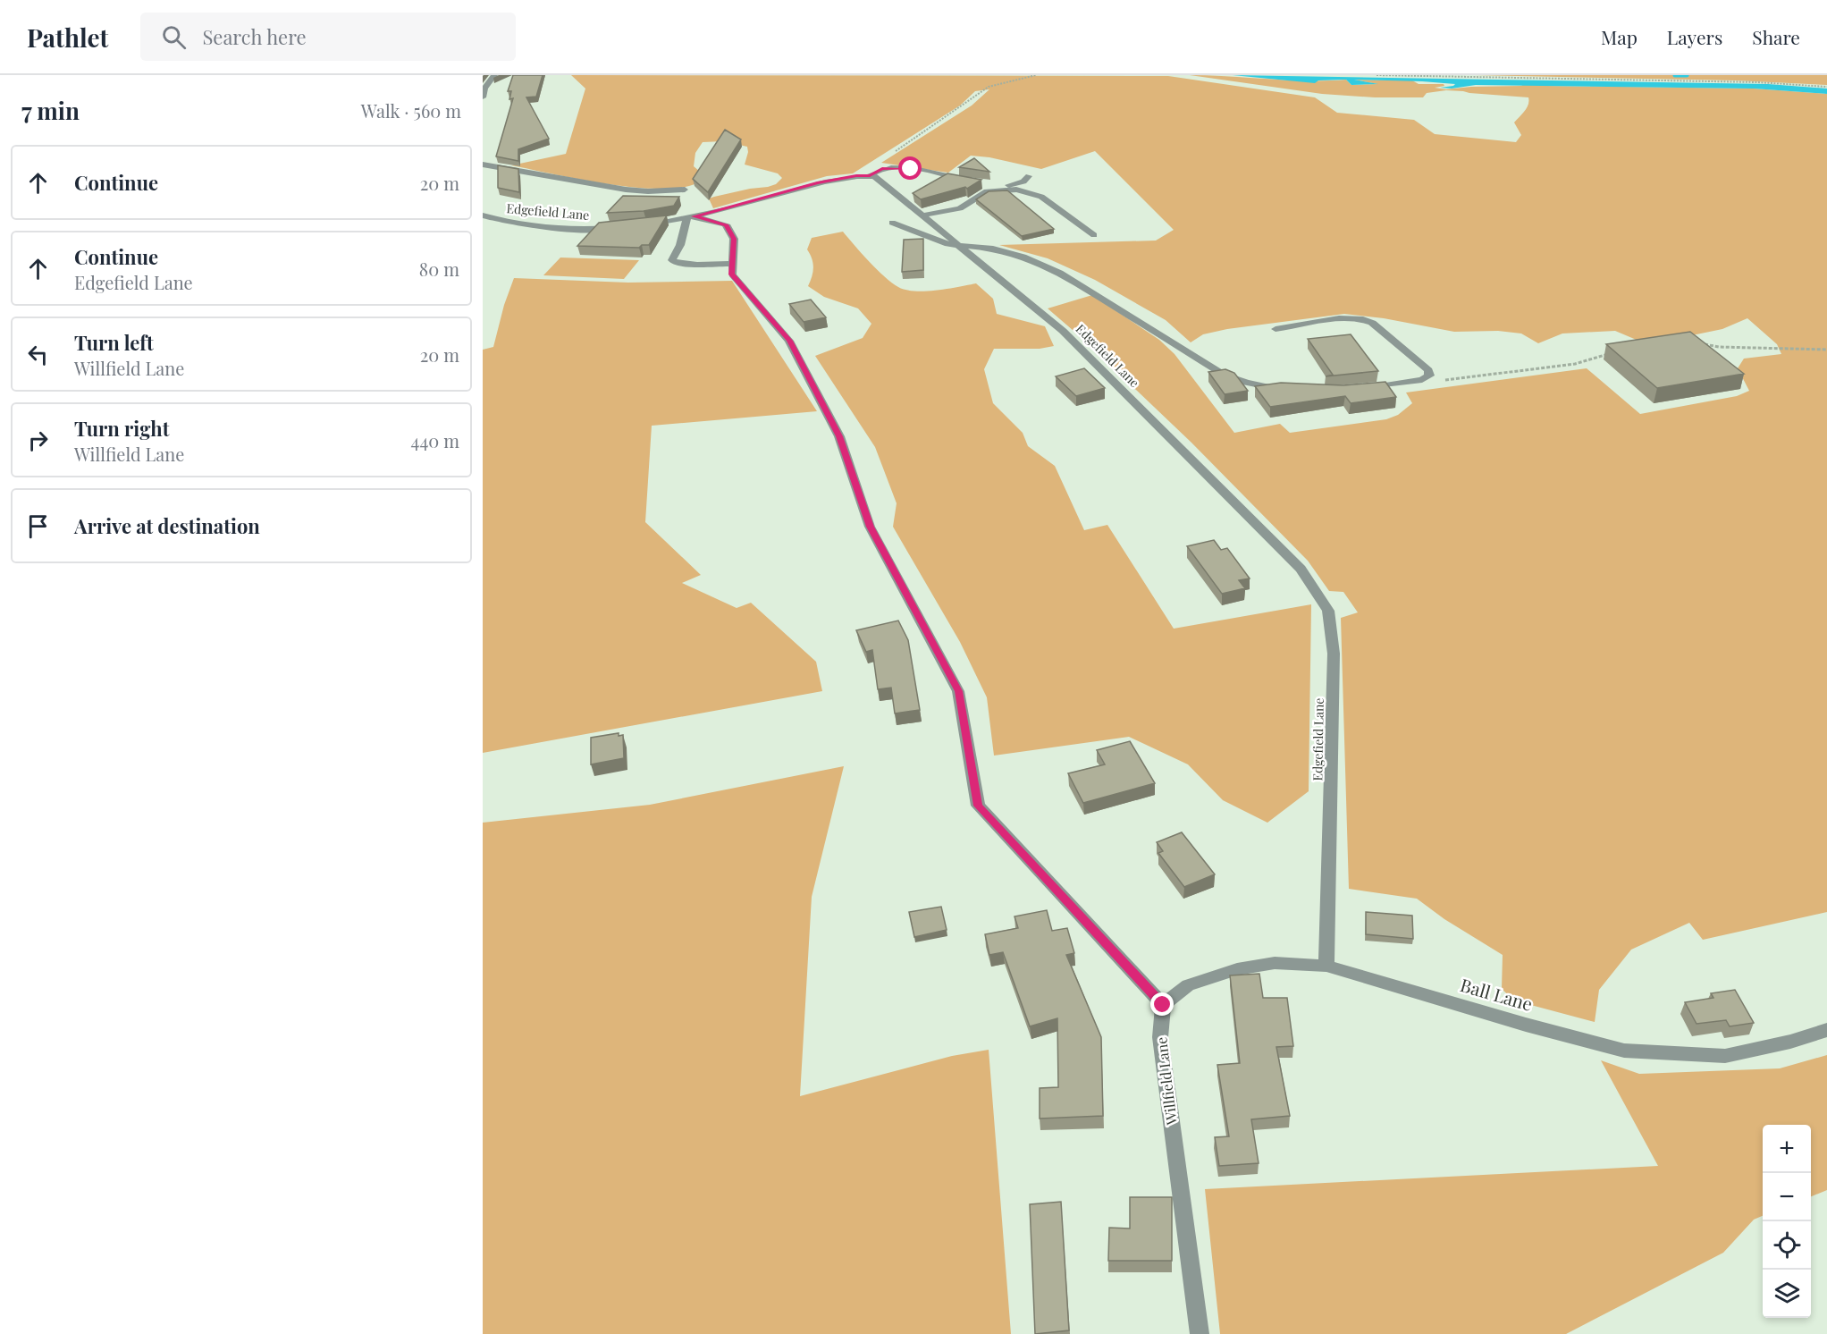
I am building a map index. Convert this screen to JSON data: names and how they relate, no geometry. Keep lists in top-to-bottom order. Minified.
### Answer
{"streets":{"street":["Edgefield Lane","Ball Lane","Willfield Lane"]},"crossings":[["Edgefield Lane","Ball Lane"],["Ball Lane","Willfield Lane"]],"page":{"header":"Pathlet","search":"Search here","nav":["Map","Layers","Share"],"heading":["7 min","Walk · 560 m"],"list":[["Continue","20 m"],["Continue","Edgefield Lane","80 m"],["Turn left","Willfield Lane","20 m"],["Turn right","Willfield Lane","440 m"],"Arrive at destination"],"map_buttons":["+","−"]}}
